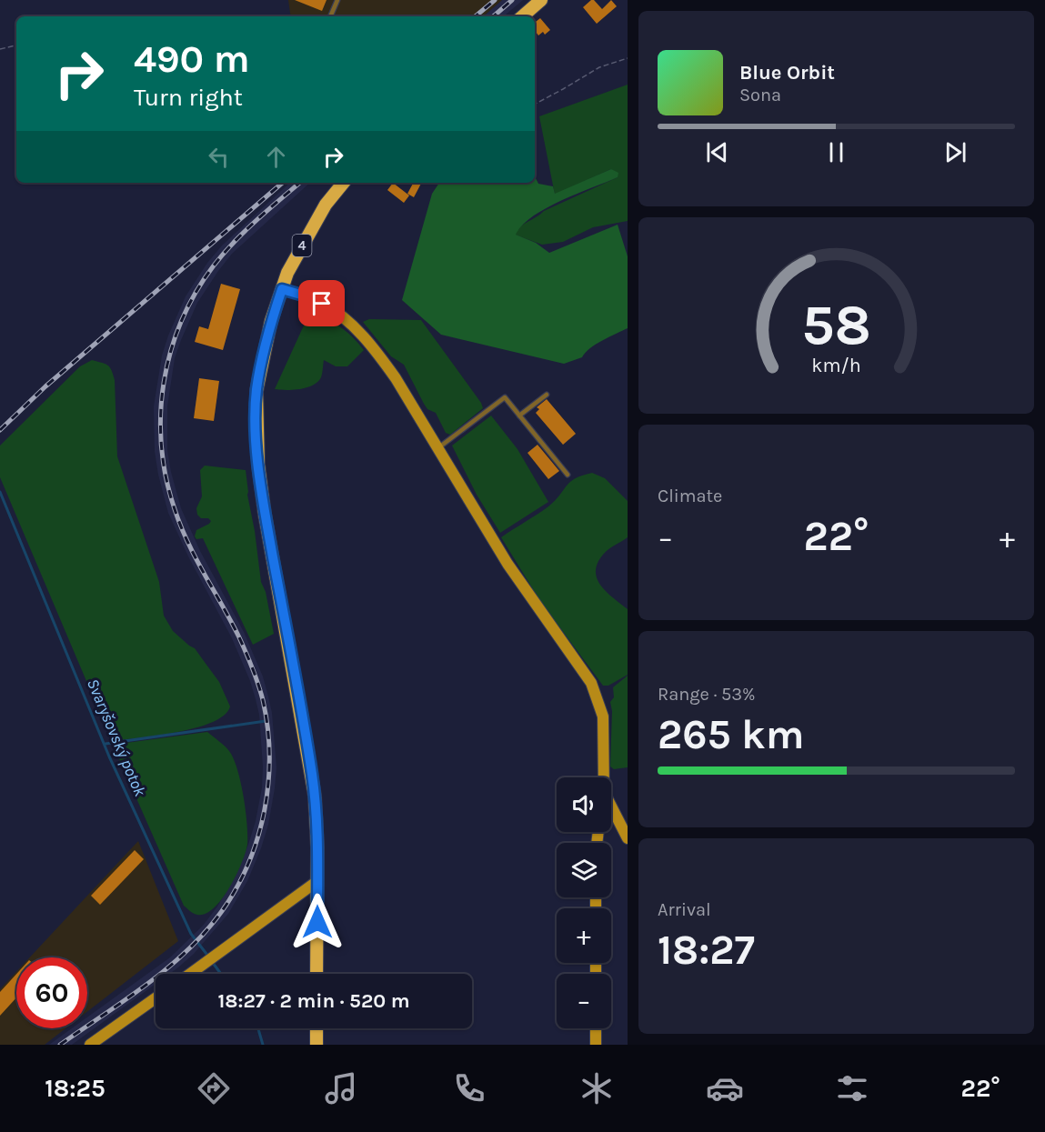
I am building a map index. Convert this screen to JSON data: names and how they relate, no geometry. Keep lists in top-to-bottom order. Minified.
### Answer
{"streets":{"main road":["4"]},"water":["Svaryšovský potok"],"page":{"turn":["490 m","Turn right"],"song":["Blue Orbit","Sona"],"tile":["Climate",["Range · 53%","265 km"],["Arrival","18:27"]],"heat":["−","22°","+"],"map_buttons":["+","−"],"limit":"60","trip":"18:27 · 2 min · 520 m","tabs":["18:25","22°"],"gauge":["58","km/h"]}}
